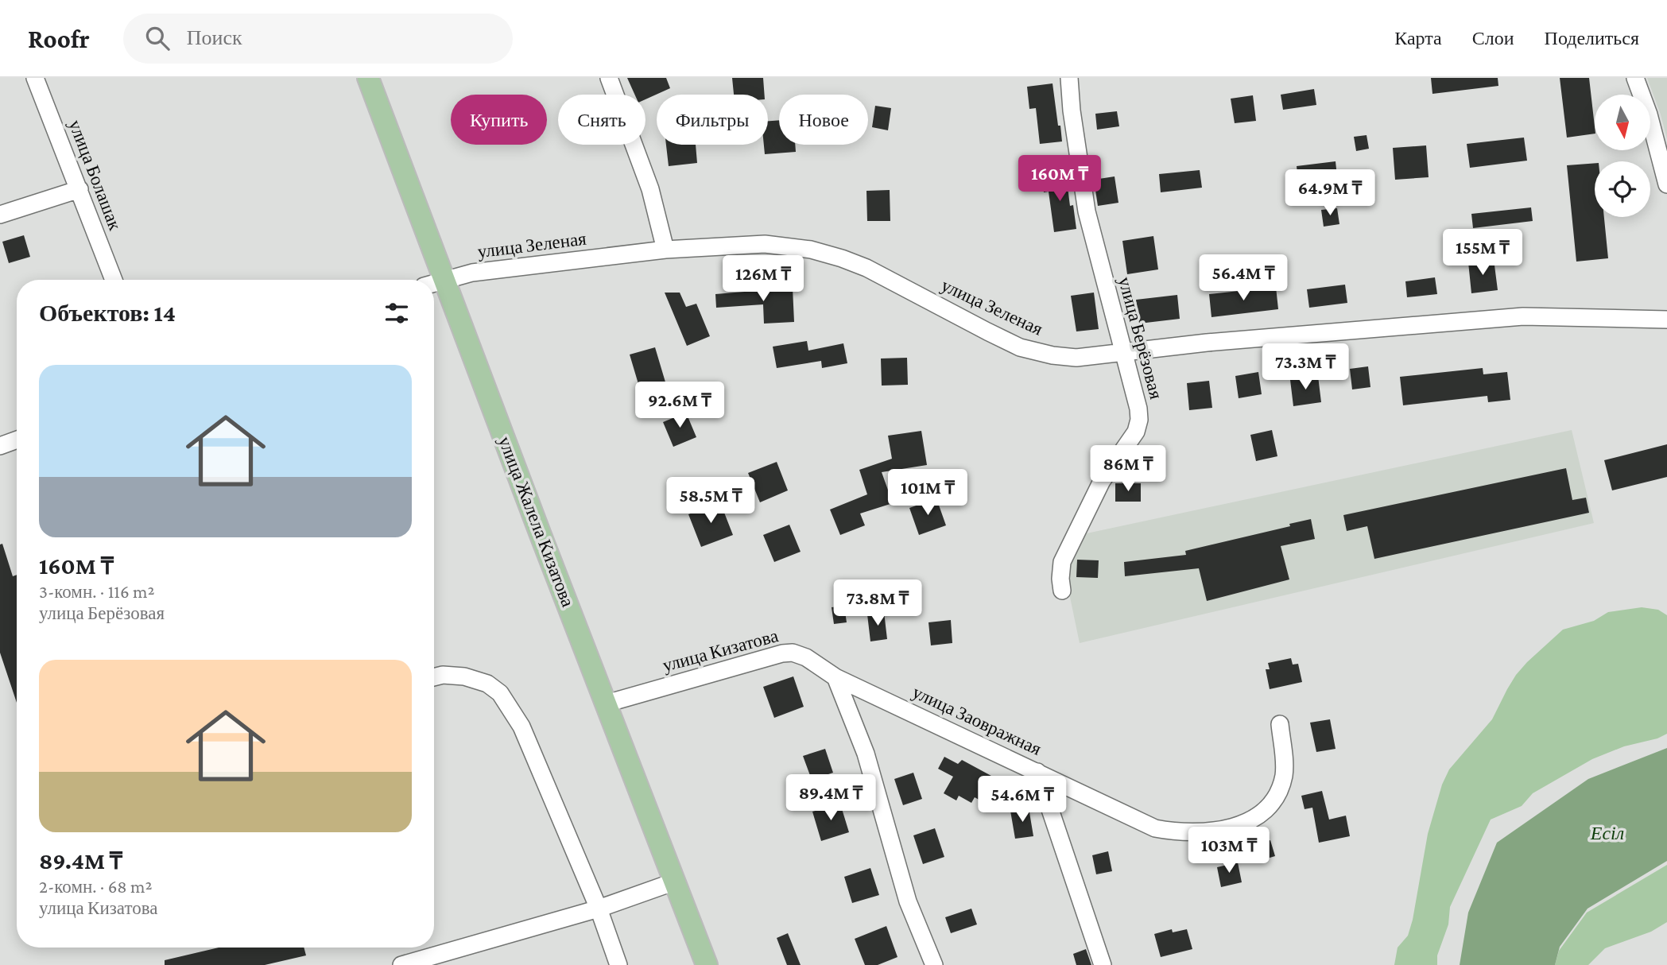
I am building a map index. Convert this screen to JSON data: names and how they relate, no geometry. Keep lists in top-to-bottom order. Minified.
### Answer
{"streets":{"main road":["улица Жалела Кизатова"],"street":["улица Болашак","улица Зеленая","улица Берёзовая","улица Кизатова","улица Заовражная"]},"crossings":[["улица Зеленая","улица Берёзовая"],["улица Зеленая","улица Жалела Кизатова"],["улица Жалела Кизатова","улица Кизатова"],["улица Кизатова","улица Заовражная"]],"water":["Есіл"],"north":"bottom","page":{"header":"Roofr","search":"Поиск","nav":["Карта","Слои","Поделиться"],"chip":["Купить","Снять","Фильтры","Новое"],"price":["160M ₸","64.9M ₸","155M ₸","56.4M ₸","126M ₸","73.3M ₸","92.6M ₸","86M ₸","101M ₸","58.5M ₸","73.8M ₸","89.4M ₸","54.6M ₸","103M ₸"],"heading":"Объектов: 14","list":[{"name":"160M ₸","note":"3-комн. · 116 m² · улица Берёзовая"},{"name":"89.4M ₸","note":"2-комн. · 68 m² · улица Кизатова"}]}}
